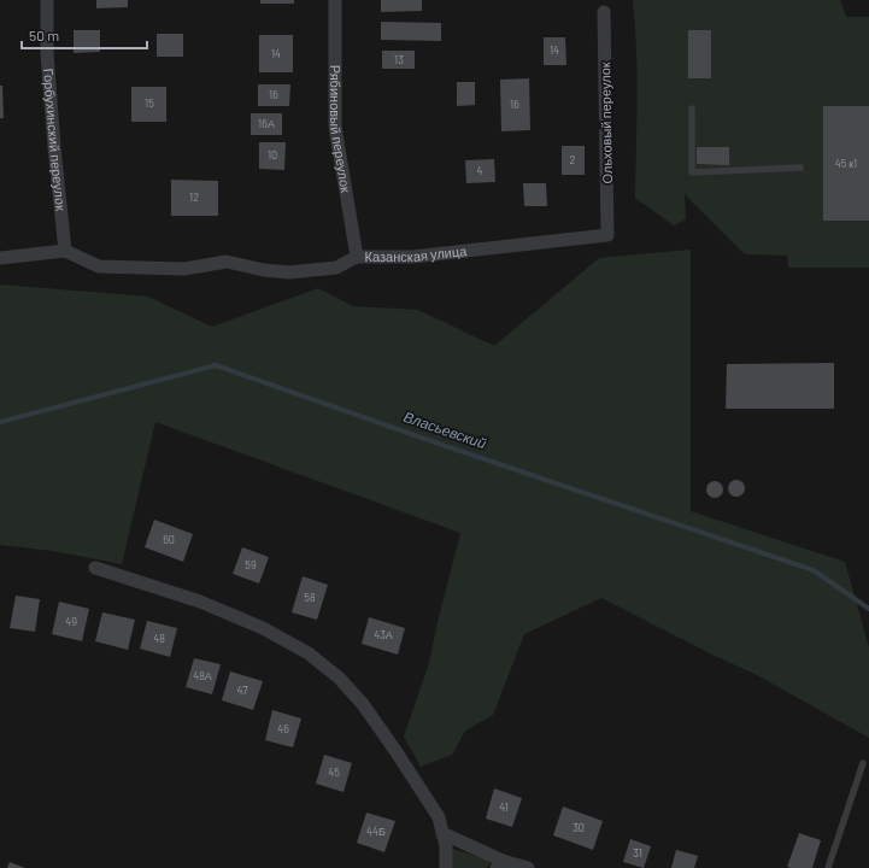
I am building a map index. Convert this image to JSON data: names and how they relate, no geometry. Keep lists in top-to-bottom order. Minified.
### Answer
{"streets":{"street":["Ольховый переулок","Рябиновый переулок","Горбухинский переулок","Казанская улица"]},"crossings":[["Ольховый переулок","Казанская улица"],["Рябиновый переулок","Казанская улица"],["Горбухинский переулок","Казанская улица"]],"water":["Власьевский"],"house_numbers":["14","14","13","16","15","16","16А","10","2","45 к1","4","12","60","59","58","49","43А","48","48А","47","46","45","41","30","44Б","31"],"scale_bar":"50 m"}
